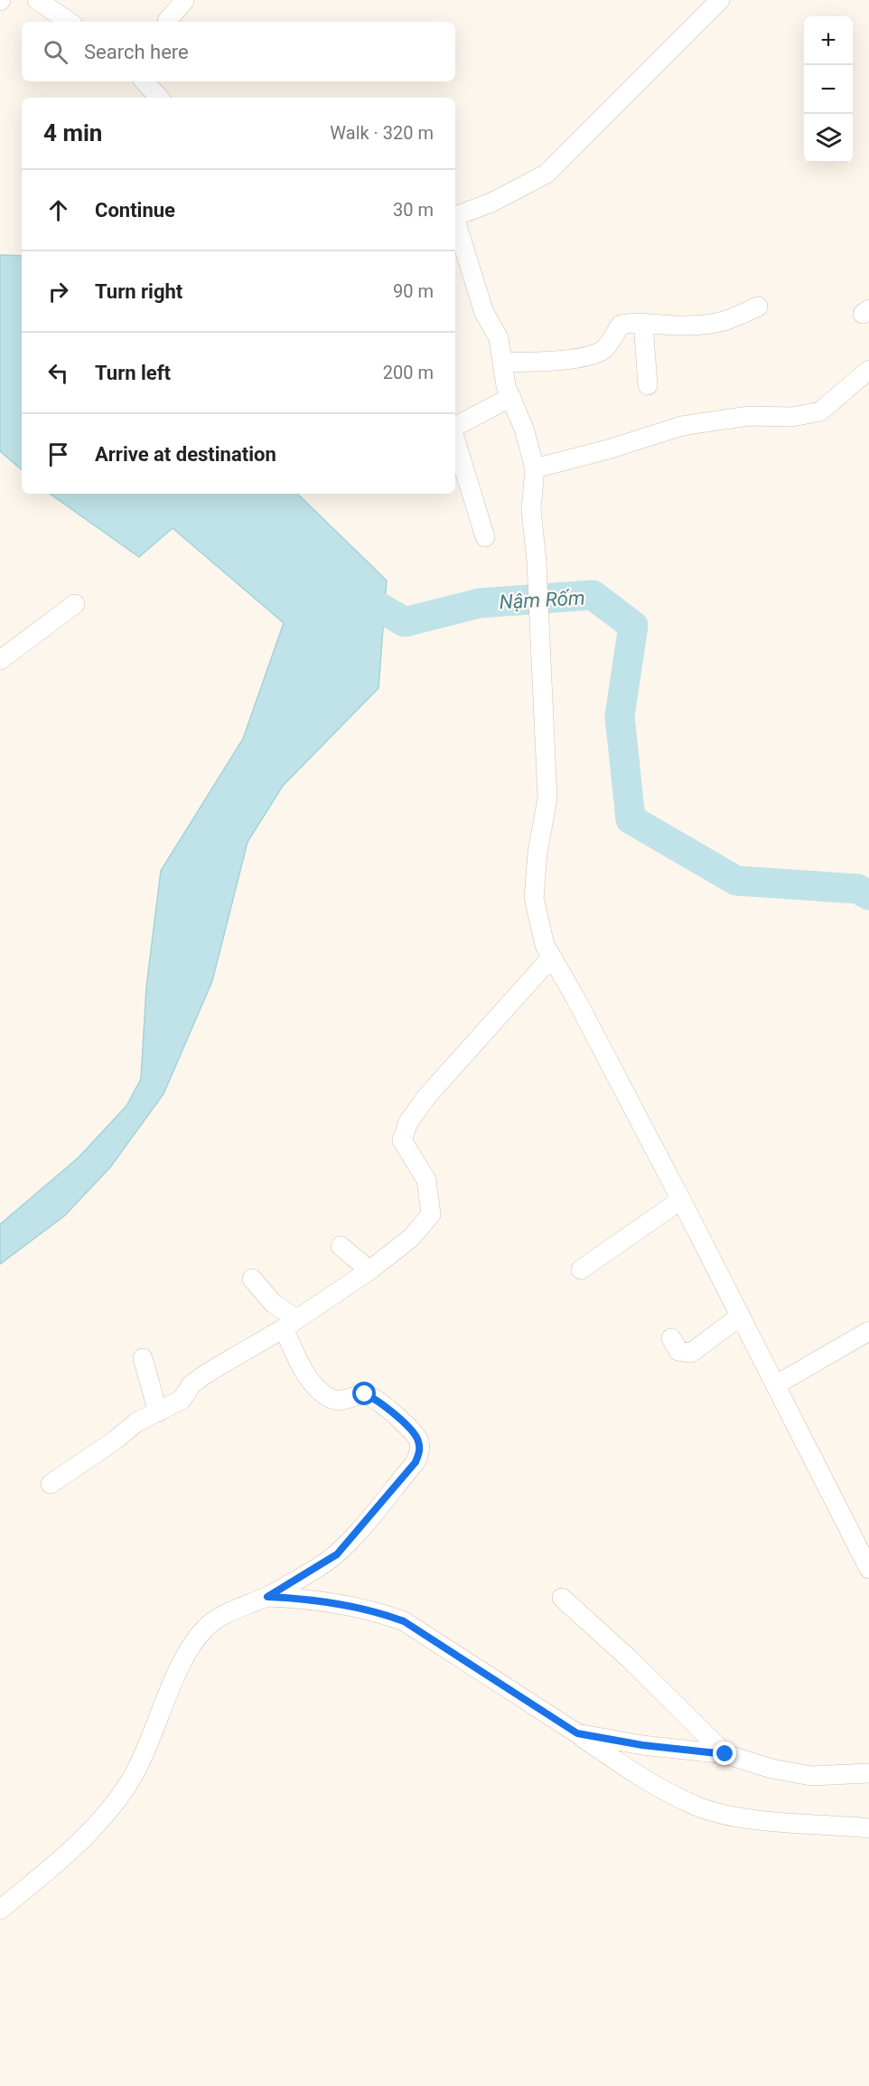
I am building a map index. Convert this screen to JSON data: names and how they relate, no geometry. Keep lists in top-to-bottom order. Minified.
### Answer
{"water":["Nậm Rốm"],"page":{"map_buttons":["+","−"],"search":"Search here","heading":["4 min","Walk · 320 m"],"list":[["Continue","30 m"],["Turn right","90 m"],["Turn left","200 m"],"Arrive at destination"]}}
